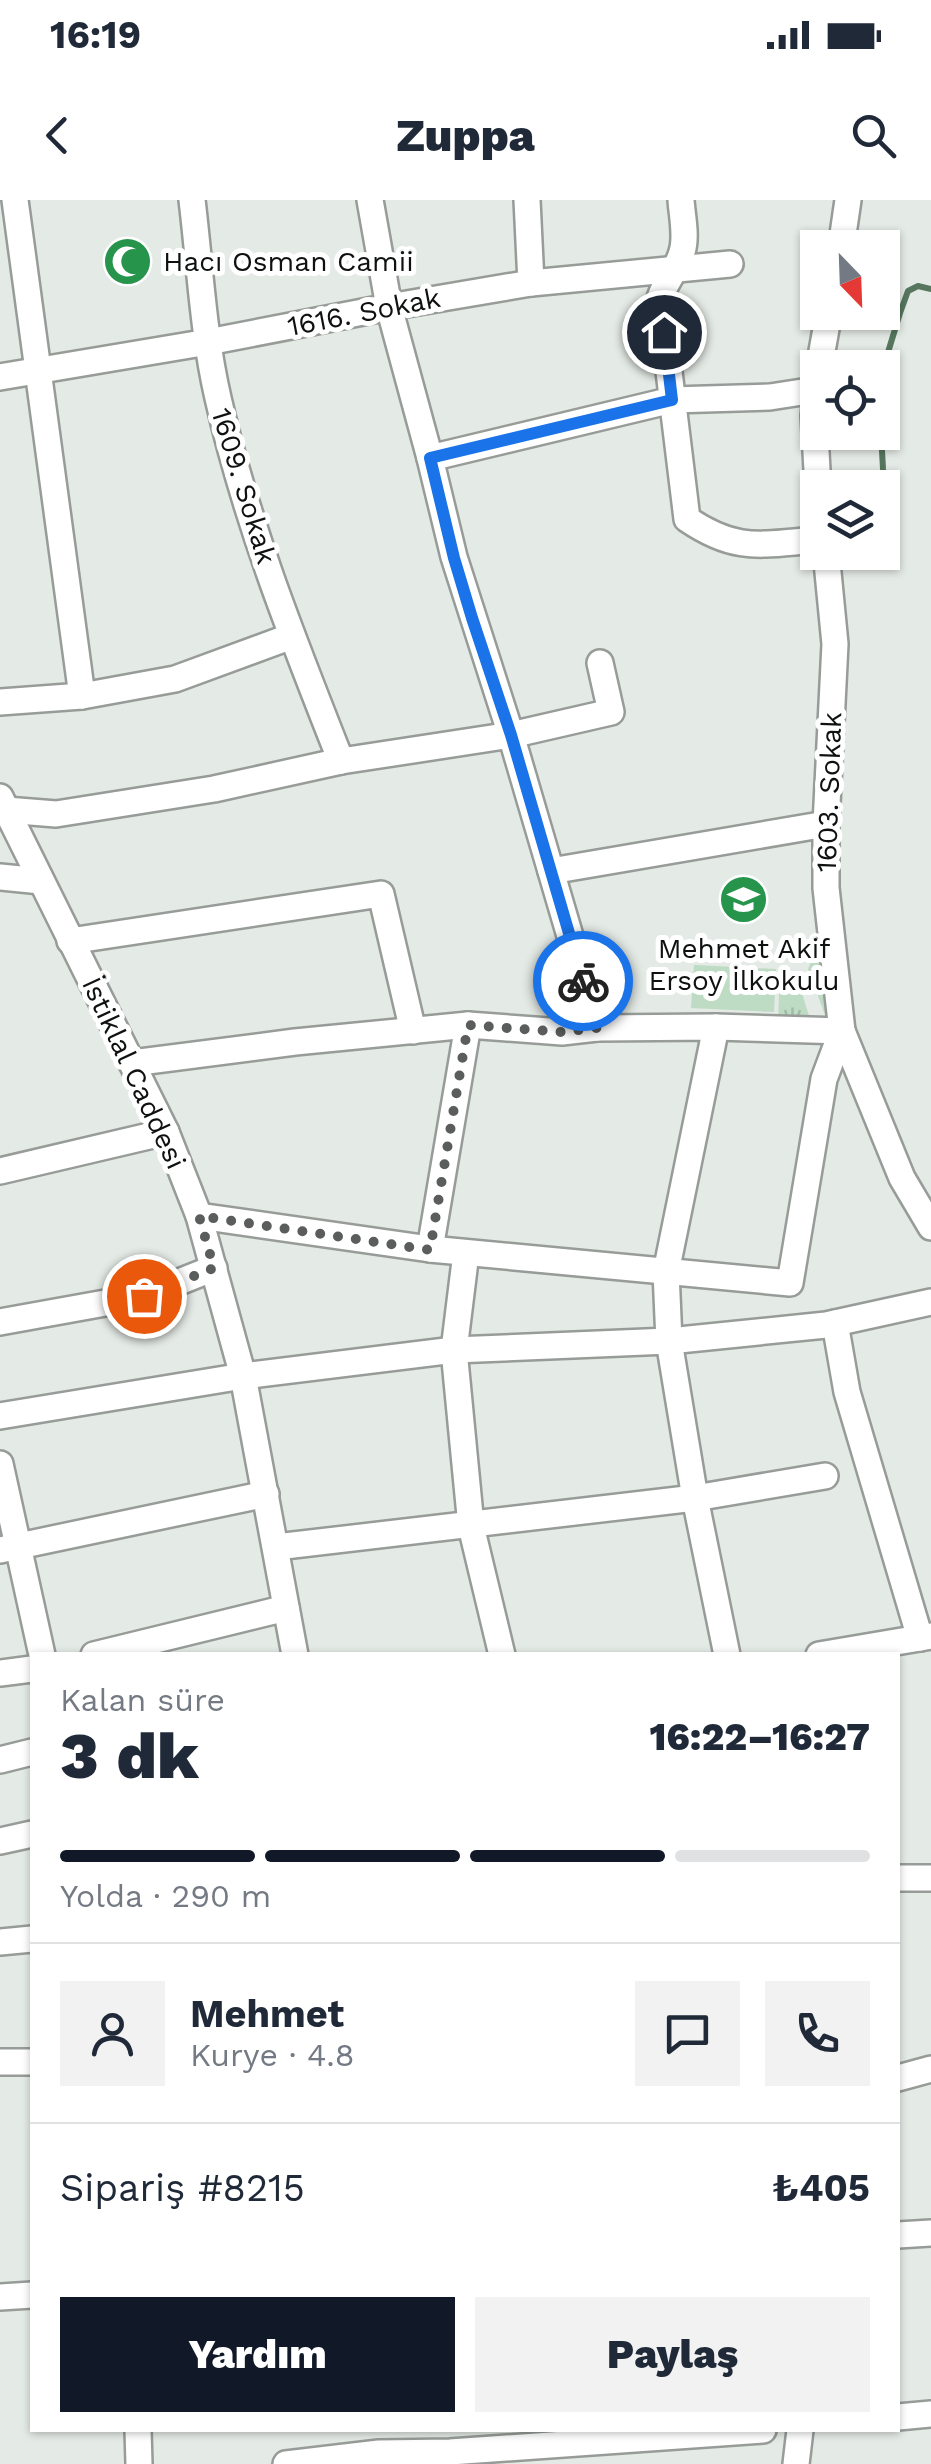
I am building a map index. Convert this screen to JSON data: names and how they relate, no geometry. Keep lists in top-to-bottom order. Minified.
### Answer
{"streets":{"street":["1616. Sokak","1609. Sokak","1603. Sokak","İstiklal Caddesi"]},"crossings":[["1616. Sokak","1609. Sokak"]],"places":{"mosque":["Hacı Osman Camii"],"school or university":["Mehmet Akif Ersoy İlkokulu"]},"north":"bottom right","page":{"status":"16:19","header":"Zuppa","heading":["3 dk","Kalan süre","16:22–16:27"],"panel":["Mehmet","Kurye · 4.8","Sipariş #8215","₺405"],"bar":"Yolda · 290 m","buttons":["Yardım","Paylaş"]}}
